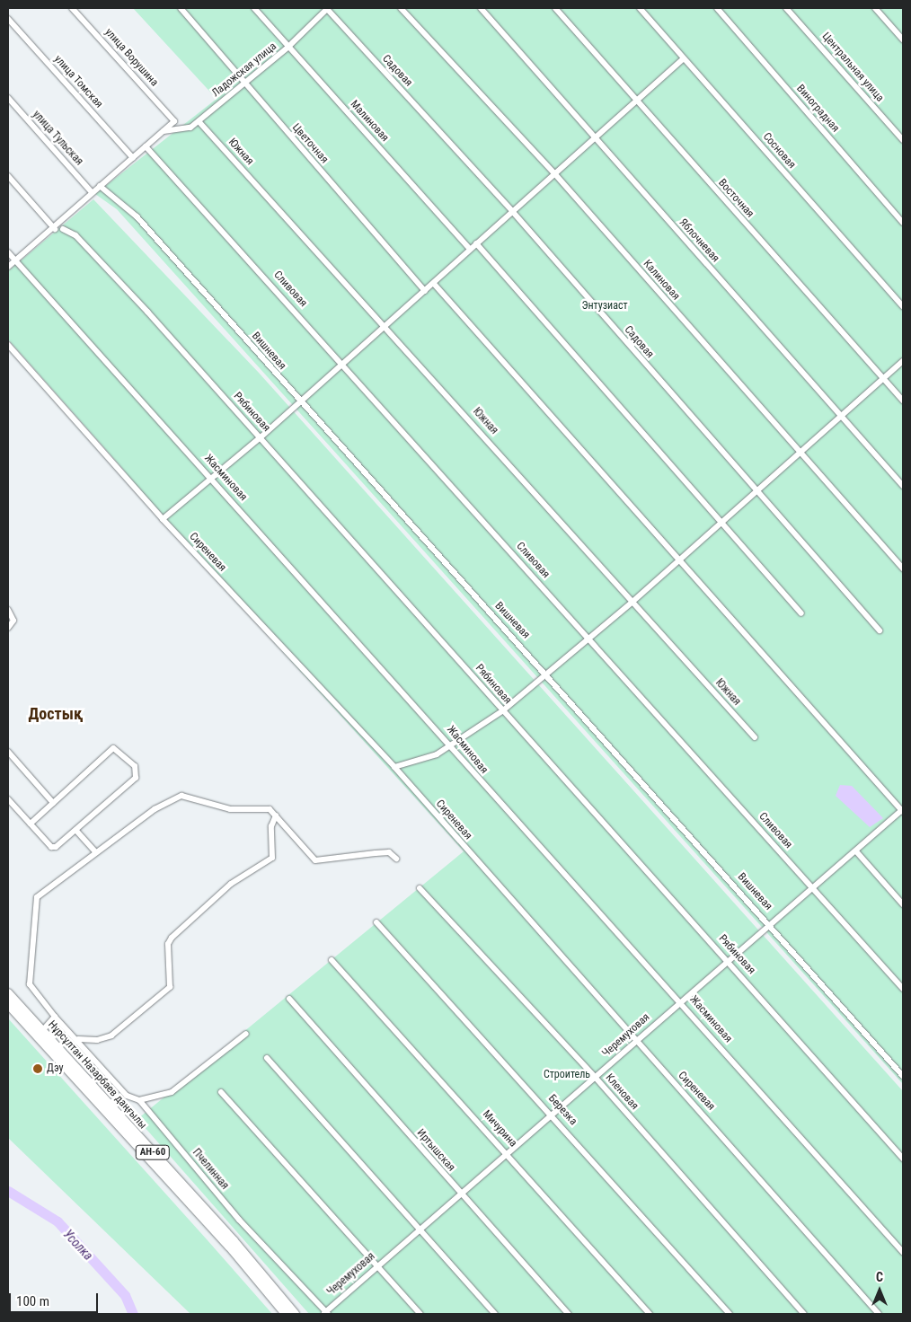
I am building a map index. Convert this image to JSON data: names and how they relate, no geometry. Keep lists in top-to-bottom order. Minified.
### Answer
{"streets":{"main road":["Нұрсұлтан Назарбаев даңғылы","АН-60"],"street":["улица Ворушина","Центральная улица","Ладожская улица","Садовая","улица Томская","Виноградная","Малиновая","улица Тульская","Цветочная","Сосновая","Южная","Восточная","Яблочневая","Калиновая","Сливовая","Вишневая","Рябиновая","Жасминовая","Сиреневая","Черемуховая","Кленовая","Березка","Мичурина","Иртышская","Пчелинная"]},"crossings":[["улица Ворушина","Ладожская улица"],["Ладожская улица","Садовая"],["Ладожская улица","Малиновая"],["Ладожская улица","Цветочная"],["Ладожская улица","Южная"],["Сливовая","Черемуховая"],["Вишневая","Черемуховая"],["Рябиновая","Черемуховая"],["Жасминовая","Черемуховая"],["Сиреневая","Черемуховая"],["Черемуховая","Кленовая"],["Черемуховая","Березка"],["Черемуховая","Мичурина"],["Черемуховая","Иртышская"],["Черемуховая","Пчелинная"]],"districts":["Достық"],"water":["Усолка"],"parks":["Энтузиаст","Строитель"],"places":["Дэу"],"scale_bar":"100 m","north":"top"}
